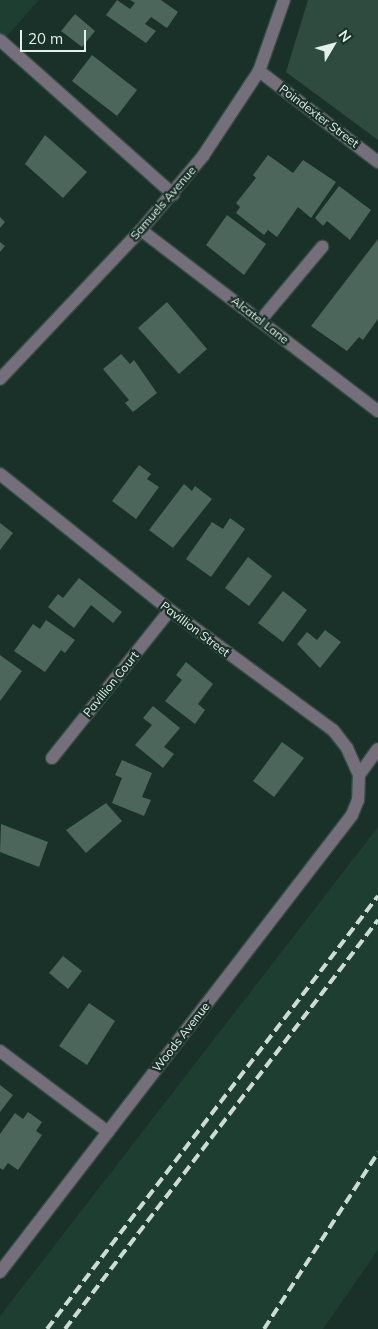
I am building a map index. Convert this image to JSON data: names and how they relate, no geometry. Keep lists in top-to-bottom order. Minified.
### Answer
{"streets":{"street":["Poindexter Street","Samuels Avenue","Alcatel Lane","Pavillion Street","Pavillion Court","Woods Avenue"]},"crossings":[["Poindexter Street","Samuels Avenue"],["Samuels Avenue","Alcatel Lane"],["Pavillion Street","Pavillion Court"],["Pavillion Street","Woods Avenue"]],"scale_bar":"20 m","north":"top right"}
